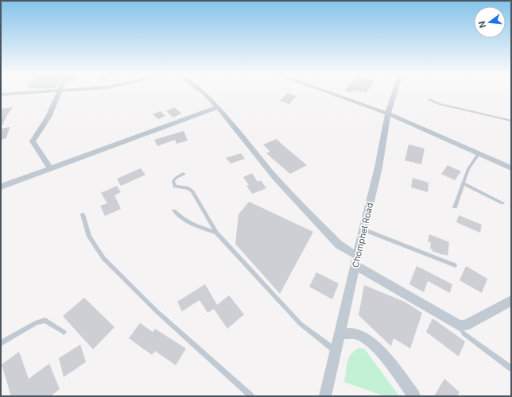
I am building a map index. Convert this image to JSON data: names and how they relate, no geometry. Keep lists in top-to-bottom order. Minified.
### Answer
{"streets":{"street":["Chomphet Road"]},"north":"left"}
